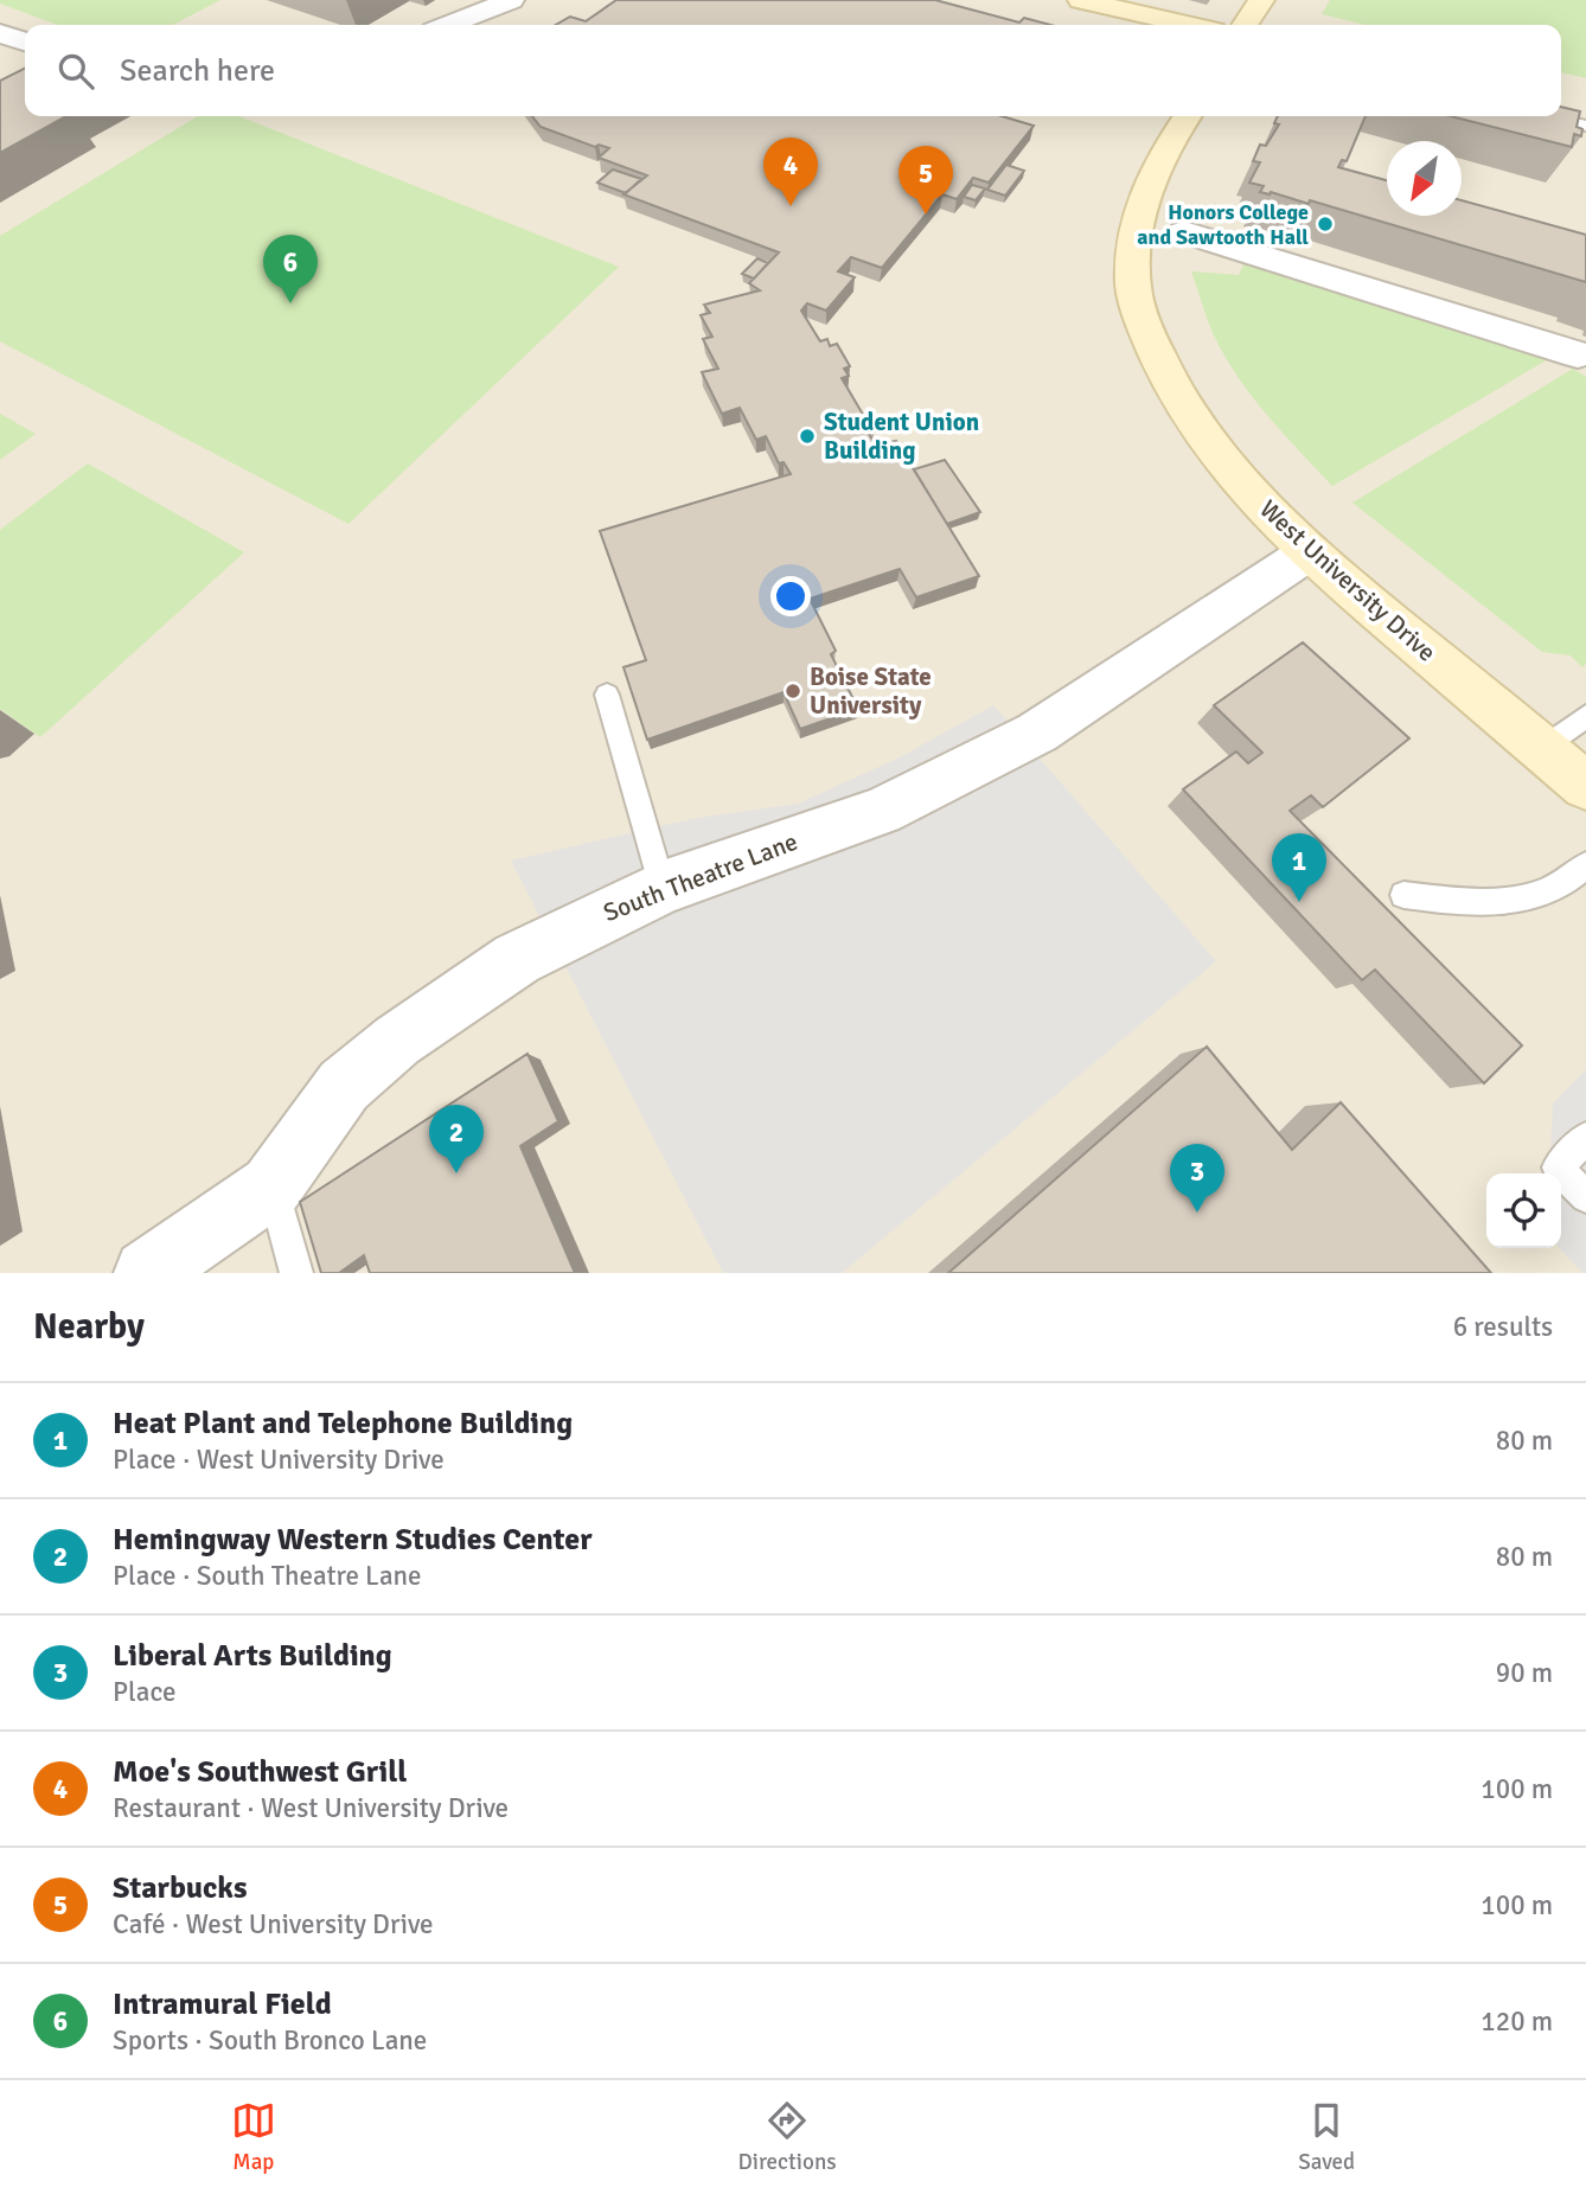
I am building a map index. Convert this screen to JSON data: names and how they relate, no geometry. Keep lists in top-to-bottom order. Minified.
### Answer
{"streets":{"street":["West University Drive","South Theatre Lane"]},"crossings":[["West University Drive","South Theatre Lane"]],"places":["Honors College and Sawtooth Hall","Student Union Building","Boise State University"],"north":"bottom left","page":{"search":"Search here","pins":["4","5","6","1","2","3"],"heading":["Nearby","6 results"],"list":[{"mark":"1","name":"Heat Plant and Telephone Building","note":"Place · West University Drive","value":"80 m"},{"mark":"2","name":"Hemingway Western Studies Center","note":"Place · South Theatre Lane","value":"80 m"},{"mark":"3","name":"Liberal Arts Building","note":"Place","value":"90 m"},{"mark":"4","name":"Moe's Southwest Grill","note":"Restaurant · West University Drive","value":"100 m"},{"mark":"5","name":"Starbucks","note":"Café · West University Drive","value":"100 m"},{"mark":"6","name":"Intramural Field","note":"Sports · South Bronco Lane","value":"120 m"}],"nav":["Map","Directions","Saved"]}}
